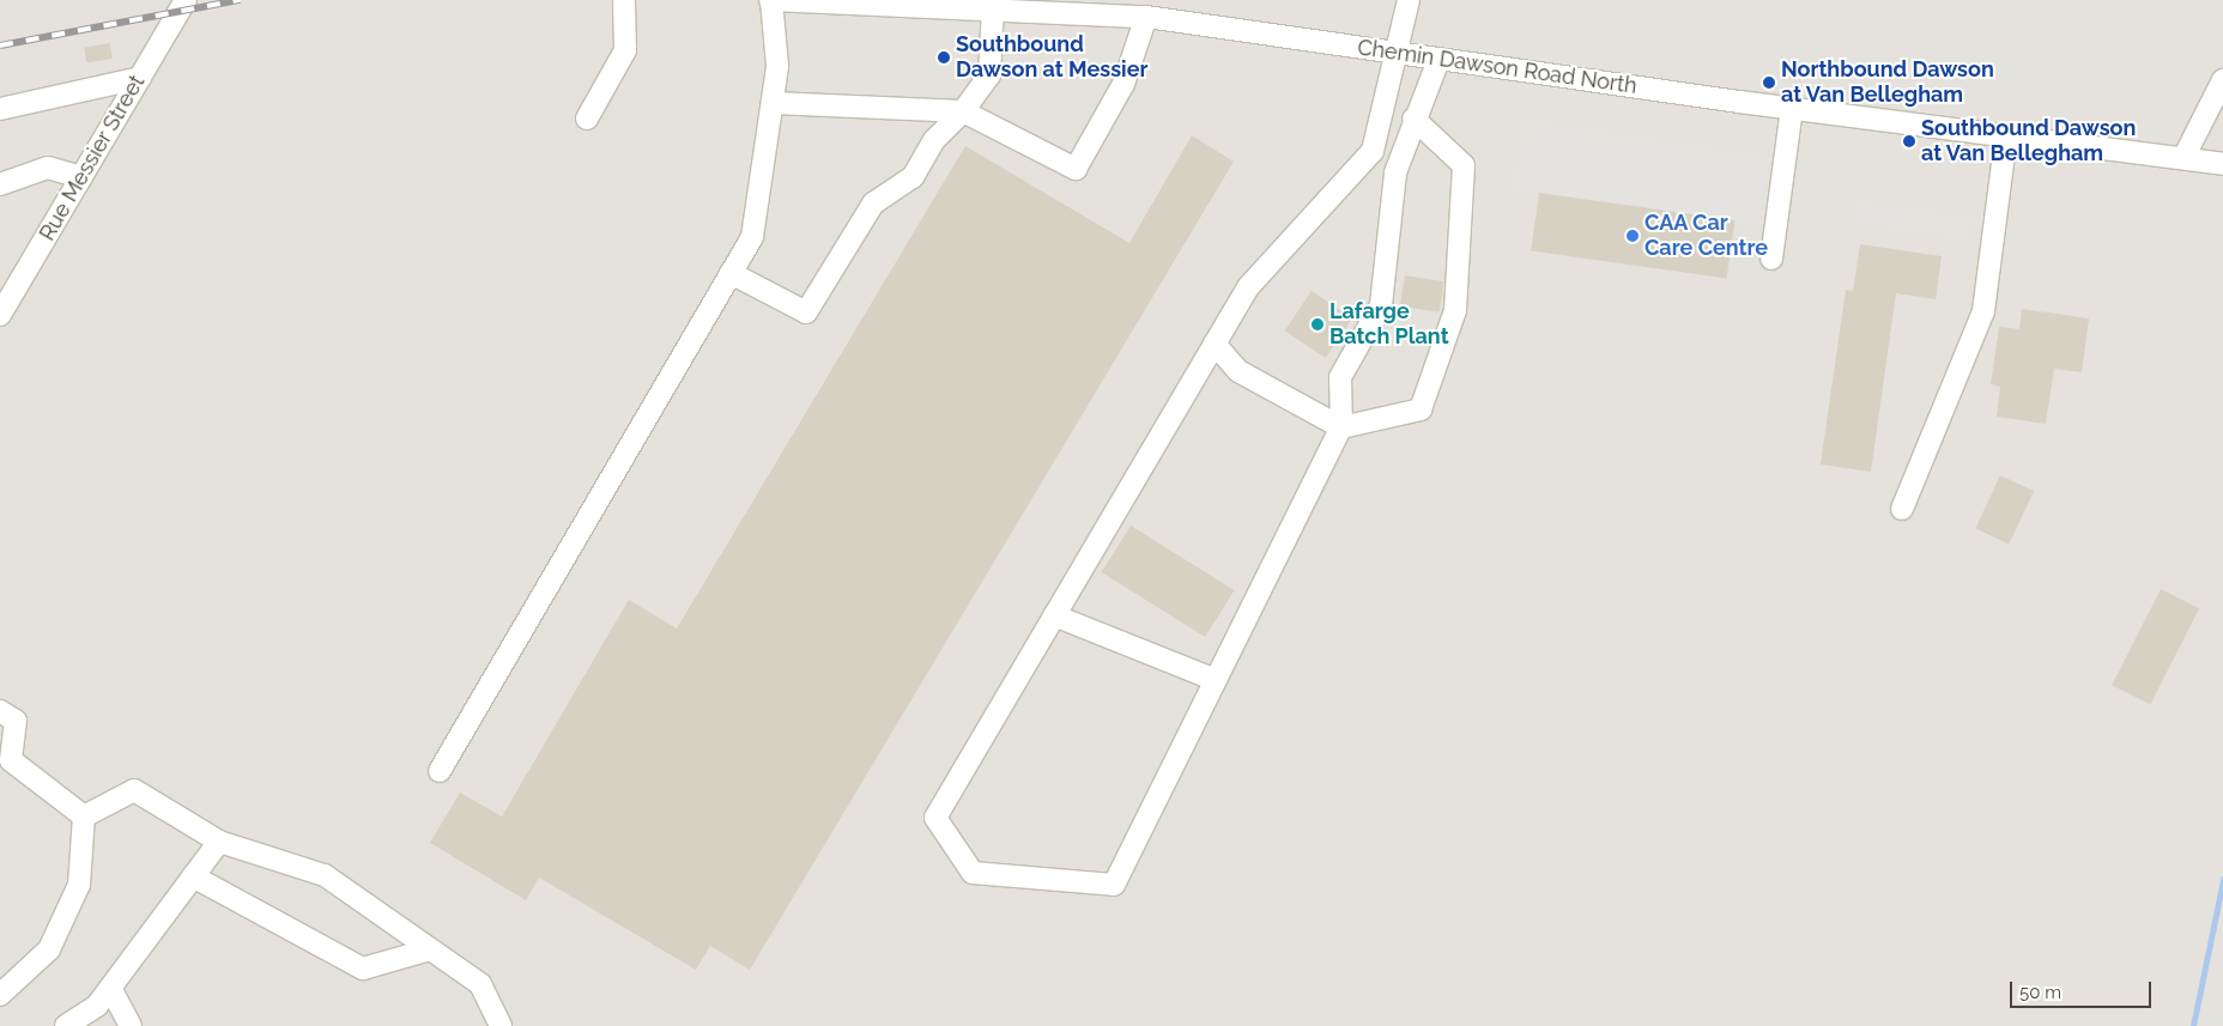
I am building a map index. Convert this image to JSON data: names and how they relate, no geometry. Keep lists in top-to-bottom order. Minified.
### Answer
{"streets":{"street":["Chemin Dawson Road North","Rue Messier Street"]},"places":["Southbound Dawson at Messier","Northbound Dawson at Van Bellegham","Southbound Dawson at Van Bellegham","CAA Car Care Centre","Lafarge Batch Plant"],"scale_bar":"50 m"}
